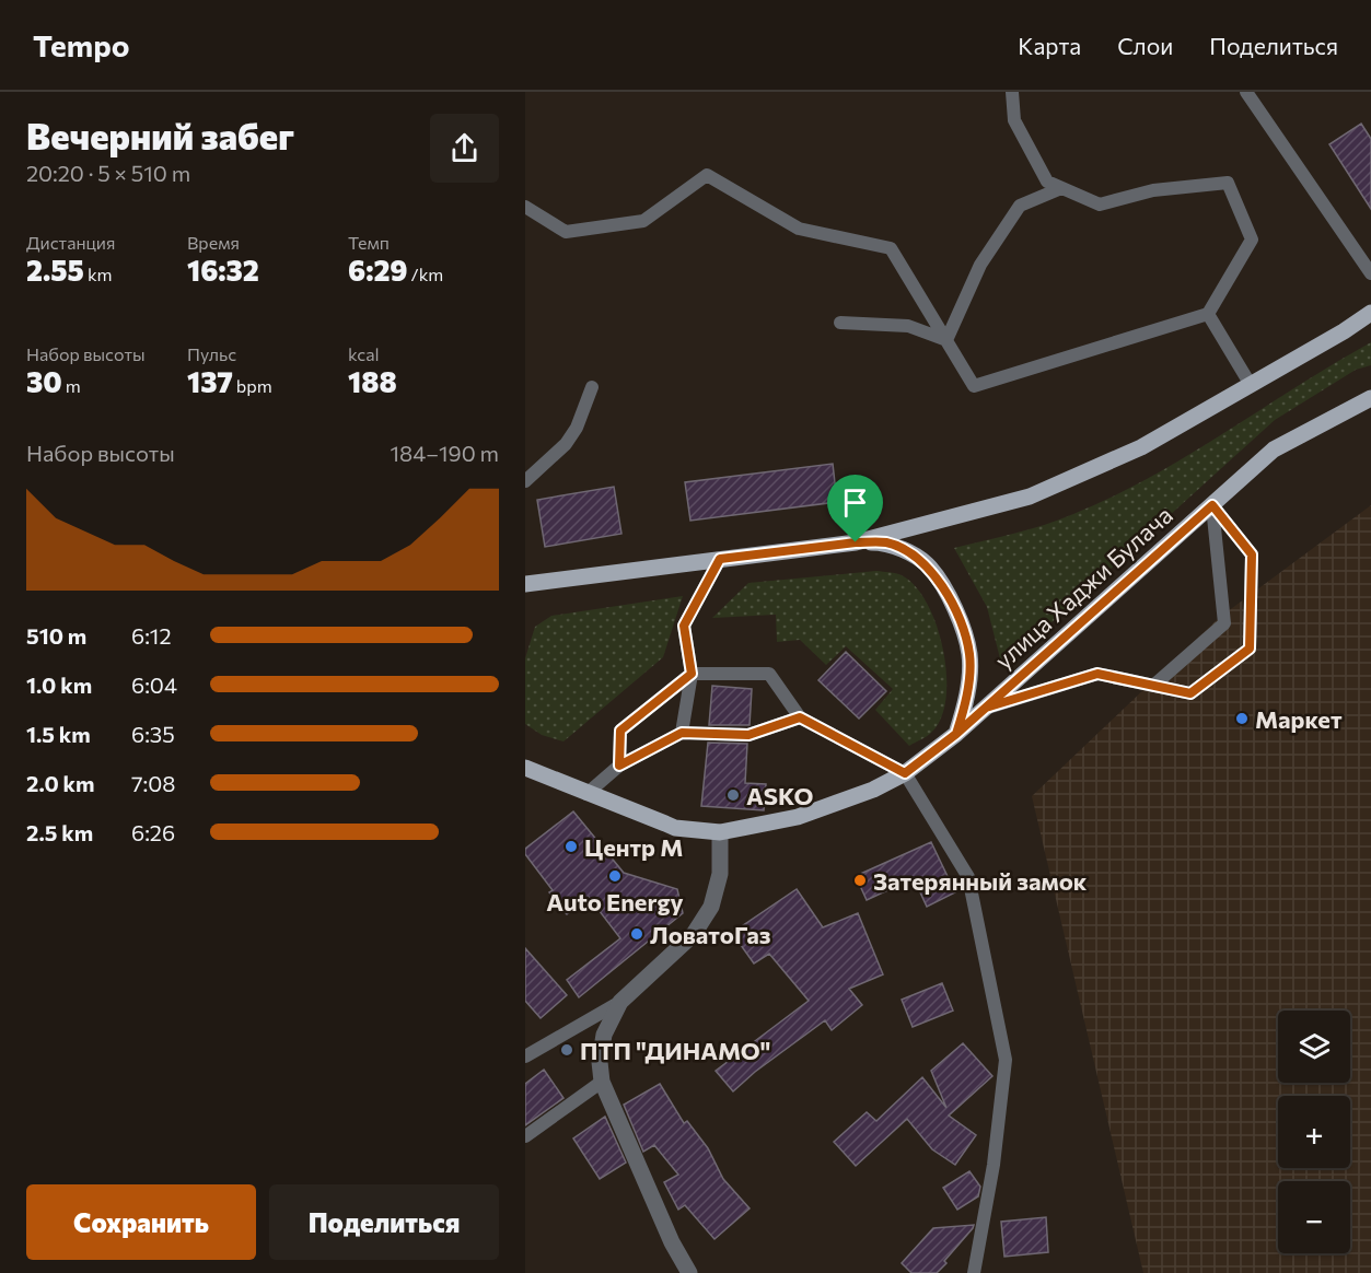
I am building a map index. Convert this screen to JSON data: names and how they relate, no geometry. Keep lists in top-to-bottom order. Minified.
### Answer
{"streets":{"main road":["улица Хаджи Булача"]},"places":["Маркет","ASKO","Центр М","Auto Energy","Затерянный замок","ЛоватоГаз","ПТП \"ДИНАМО\""],"page":{"header":"Tempo","nav":["Карта","Слои","Поделиться"],"heading":["Вечерний забег","20:20 · 5 × 510 m"],"stats":[["Дистанция","2.55 km"],["Время","16:32"],["Темп","6:29 /km"],["Набор высоты","30 m"],["Пульс","137 bpm"],["kcal","188"]],"chart":["Набор высоты","184–190 m"],"list":[{"name":"510 m","note":"6:12"},{"name":"1.0 km","note":"6:04"},{"name":"1.5 km","note":"6:35"},{"name":"2.0 km","note":"7:08"},{"name":"2.5 km","note":"6:26"}],"map_buttons":["+","−"],"buttons":["Сохранить","Поделиться"]}}
